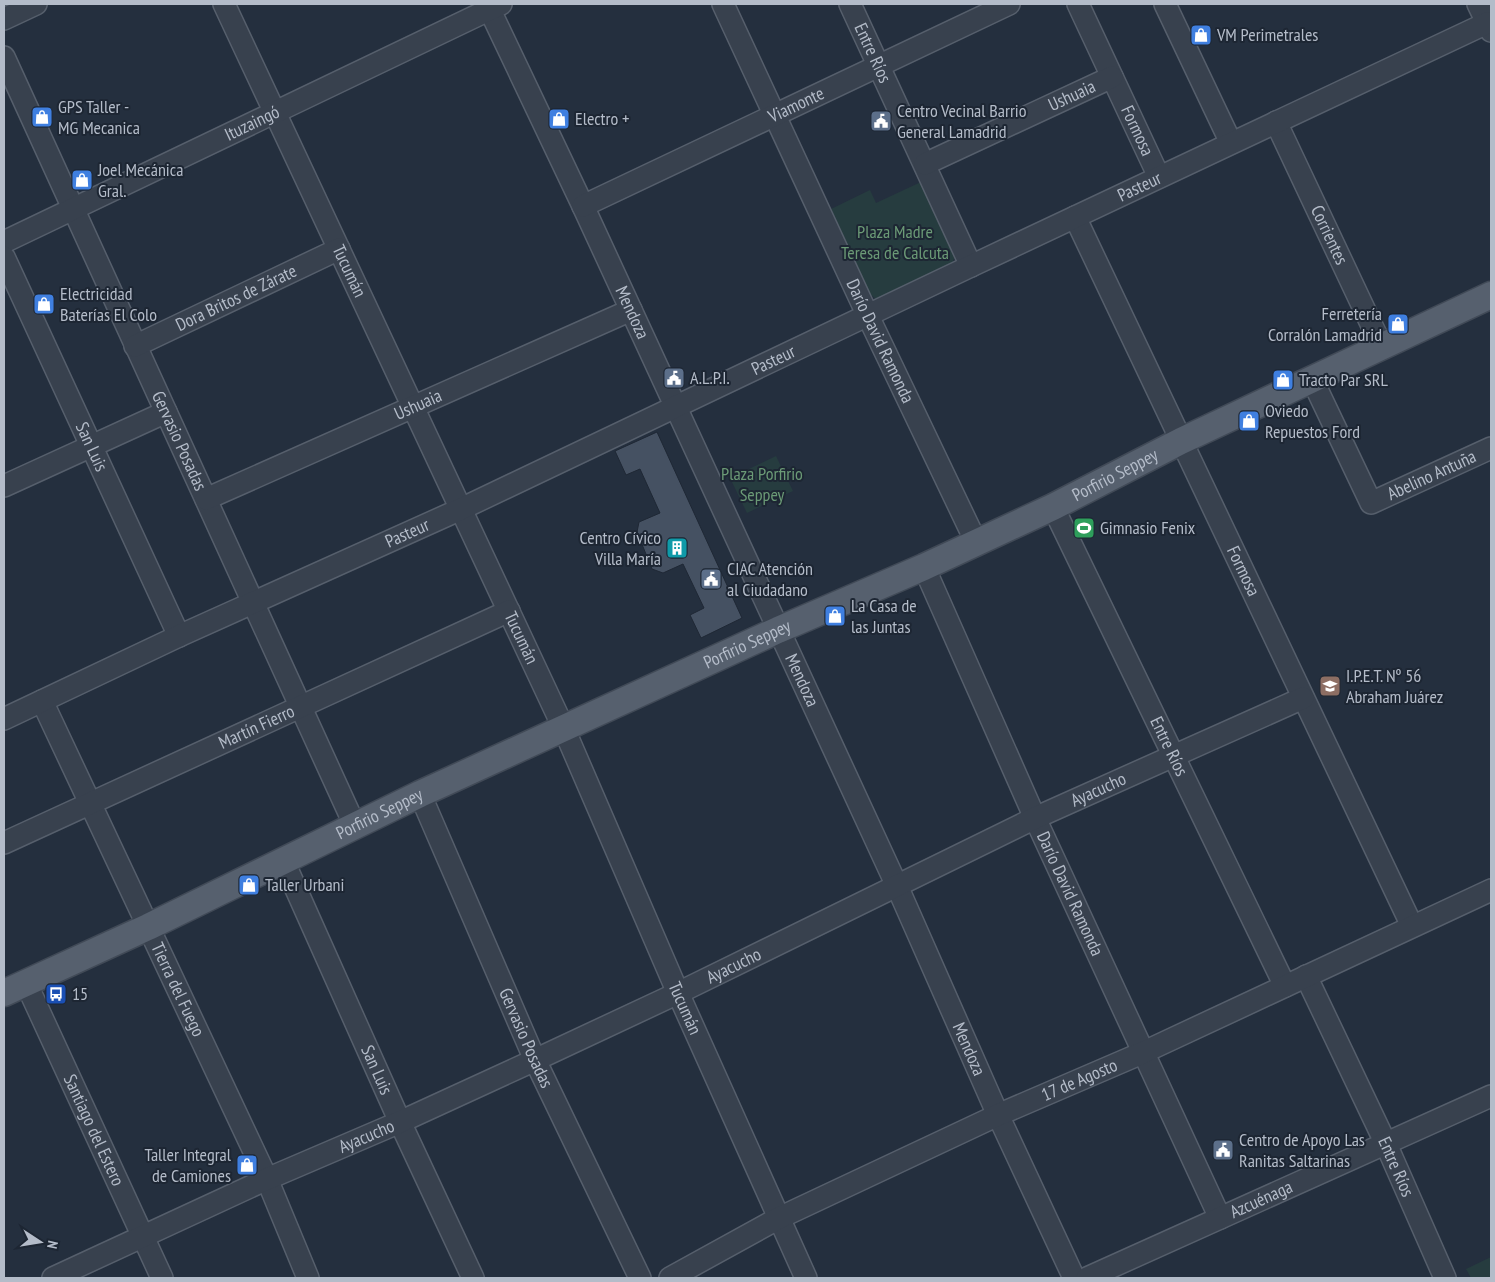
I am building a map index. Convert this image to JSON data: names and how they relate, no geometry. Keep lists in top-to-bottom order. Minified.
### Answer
{"streets":{"main road":["Porfirio Seppey"],"street":["Entre Ríos","Ushuaia","Viamonte","Ituzaingó","Formosa","Pasteur","Corrientes","Tucumán","Dora Britos de Zárate","Mendoza","Darío David Ramonda","Gervasio Posadas","San Luis","Abelino Antuña","Martín Fierro","Ayacucho","Tierra del Fuego","17 de Agosto","Santiago del Estero","Azcuénaga"]},"crossings":[["Entre Ríos","Ushuaia"],["Entre Ríos","Viamonte"],["Entre Ríos","Pasteur"],["Entre Ríos","Porfirio Seppey"],["Entre Ríos","Ayacucho"],["Entre Ríos","17 de Agosto"],["Entre Ríos","Azcuénaga"],["Ushuaia","Formosa"],["Ushuaia","Tucumán"],["Ushuaia","Mendoza"],["Ushuaia","Gervasio Posadas"],["Viamonte","Mendoza"],["Viamonte","Darío David Ramonda"],["Ituzaingó","Tucumán"],["Ituzaingó","Mendoza"],["Ituzaingó","Gervasio Posadas"],["Formosa","Pasteur"],["Formosa","Porfirio Seppey"],["Formosa","Ayacucho"],["Formosa","17 de Agosto"],["Pasteur","Corrientes"],["Pasteur","Tucumán"],["Pasteur","Mendoza"],["Pasteur","Darío David Ramonda"],["Pasteur","Gervasio Posadas"],["Pasteur","San Luis"],["Pasteur","Tierra del Fuego"],["Corrientes","Porfirio Seppey"],["Tucumán","Dora Britos de Zárate"],["Tucumán","Porfirio Seppey"],["Tucumán","Martín Fierro"],["Tucumán","Ayacucho"],["Tucumán","17 de Agosto"],["Dora Britos de Zárate","Gervasio Posadas"],["Mendoza","Porfirio Seppey"],["Mendoza","Ayacucho"],["Mendoza","17 de Agosto"],["Darío David Ramonda","Porfirio Seppey"],["Darío David Ramonda","Ayacucho"],["Darío David Ramonda","17 de Agosto"],["Darío David Ramonda","Azcuénaga"],["Gervasio Posadas","Porfirio Seppey"],["Gervasio Posadas","Martín Fierro"],["Gervasio Posadas","Ayacucho"],["San Luis","Porfirio Seppey"],["San Luis","Ayacucho"],["Porfirio Seppey","Abelino Antuña"],["Porfirio Seppey","Tierra del Fuego"],["Porfirio Seppey","Santiago del Estero"],["Martín Fierro","Tierra del Fuego"],["Ayacucho","Tierra del Fuego"],["Ayacucho","Santiago del Estero"]],"parks":["Plaza Madre Teresa de Calcuta","Plaza Porfirio Seppey"],"places":{"shop":["VM Perimetrales","GPS Taller - MG Mecanica","Electro +","Joel Mecánica Gral.","Electricidad Baterías El Colo","Ferretería Corralón Lamadrid","Tracto Par SRL","Oviedo Repuestos Ford","La Casa de las Juntas","Taller Urbani","Taller Integral de Camiones"],"public building":["Centro Vecinal Barrio General Lamadrid","A.L.P.I.","CIAC Atención al Ciudadano","Centro de Apoyo Las Ranitas Saltarinas"],"sports":["Gimnasio Fenix"],"building":["Centro Cívico Villa María"],"school or university":["I.P.E.T. Nº 56 Abraham Juárez"],"bus stop":["15"]},"north":"right"}
